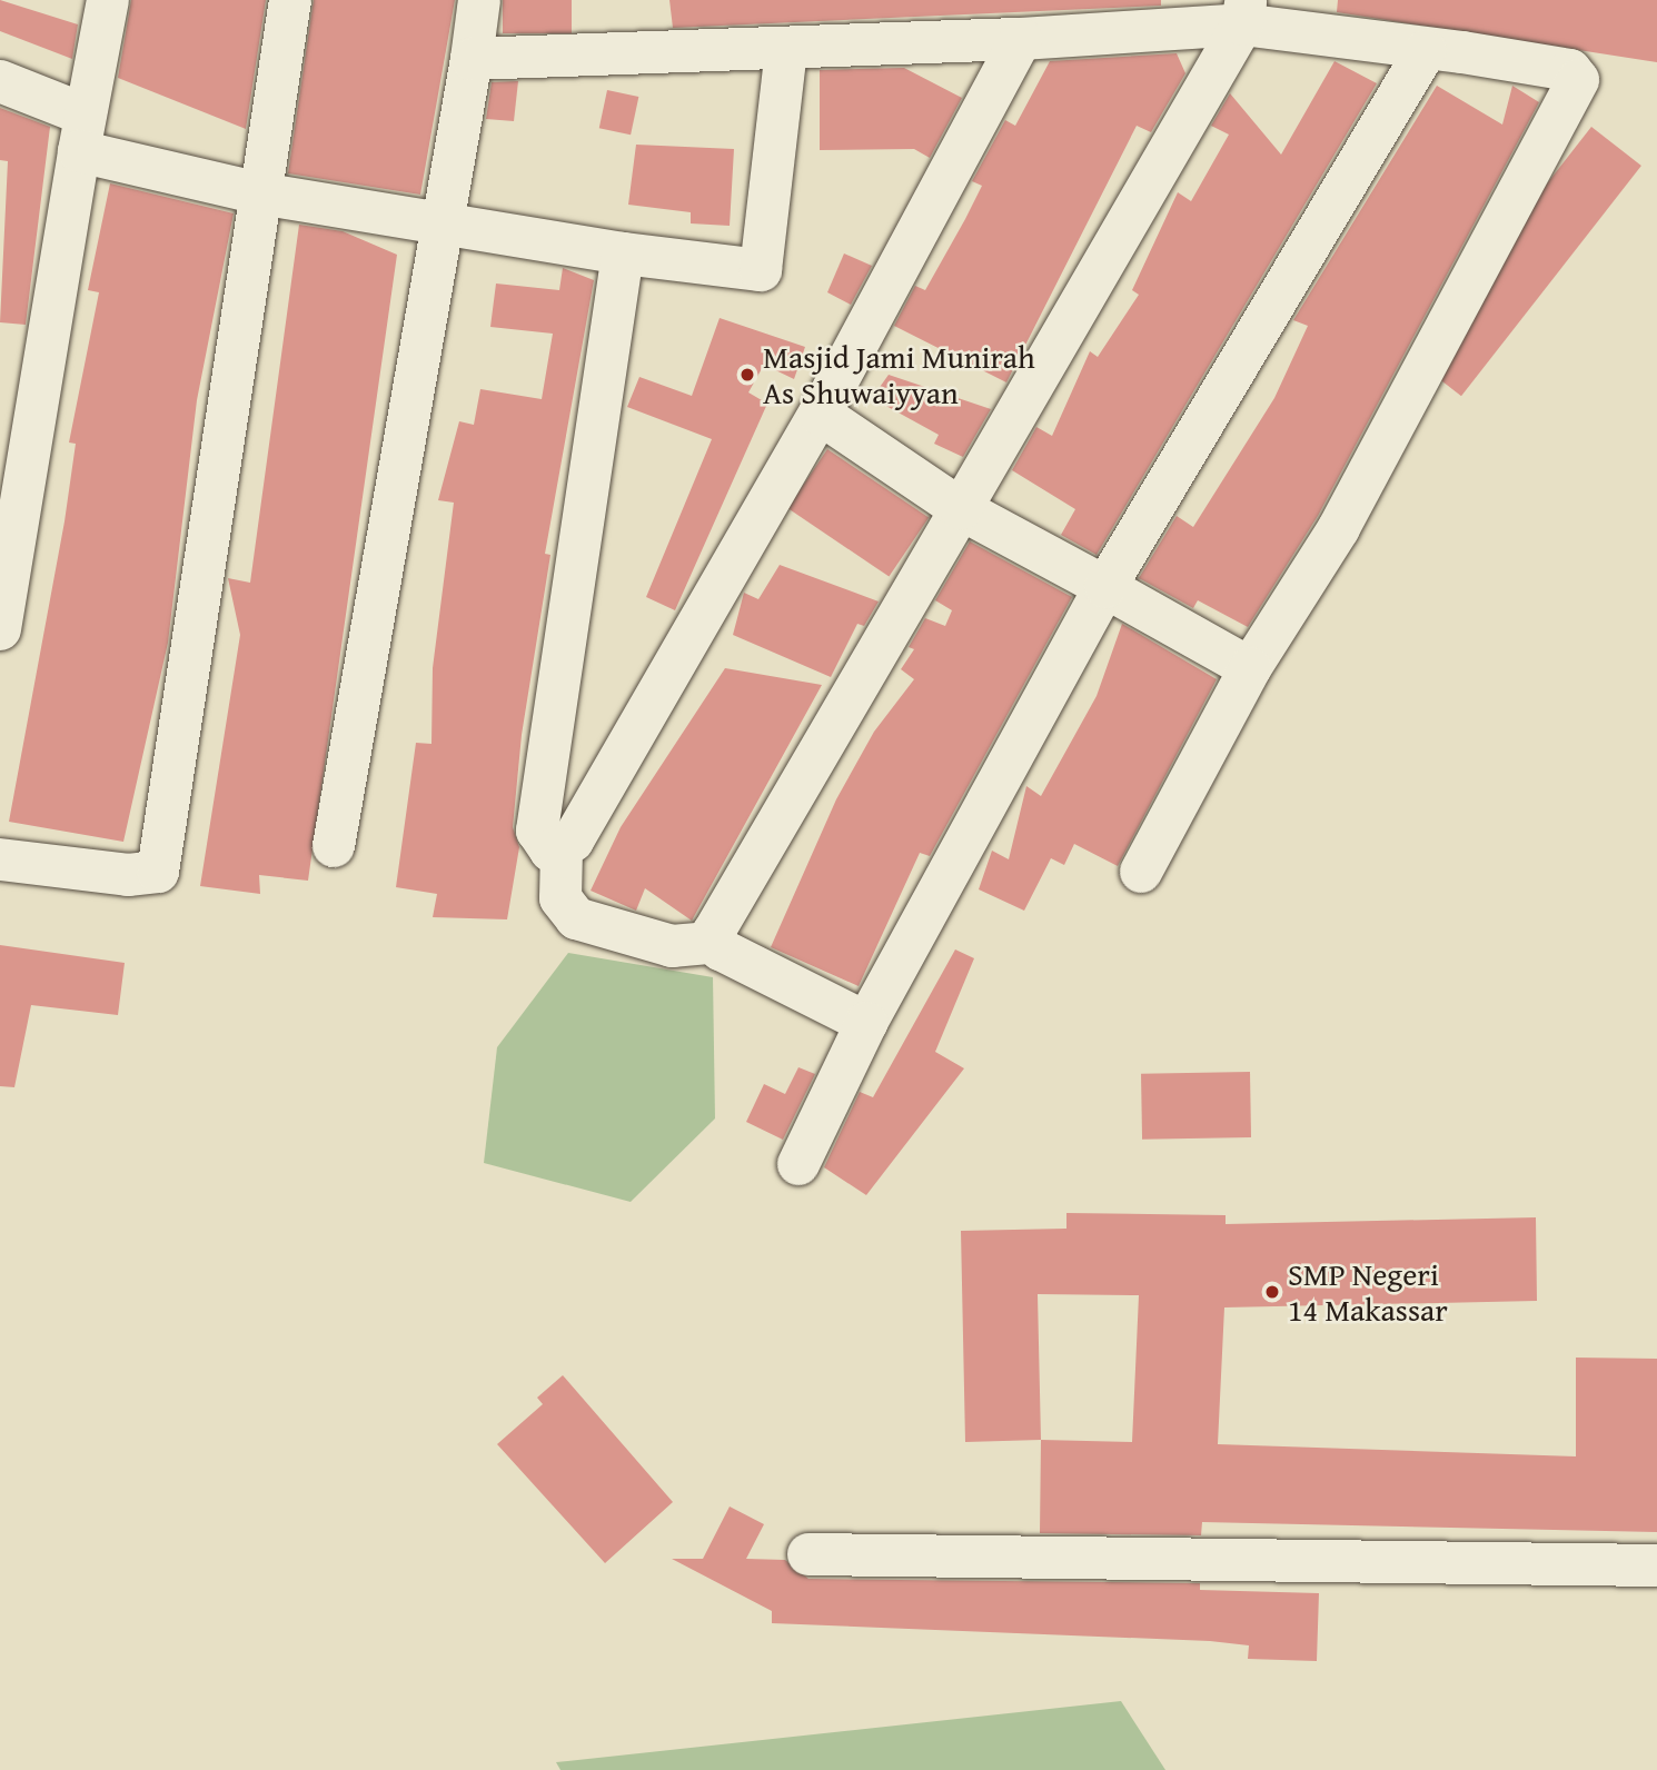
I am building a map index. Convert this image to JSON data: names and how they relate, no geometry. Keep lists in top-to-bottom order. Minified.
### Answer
{"places":["Masjid Jami Munirah As Shuwaiyyan","SMP Negeri 14 Makassar"]}
